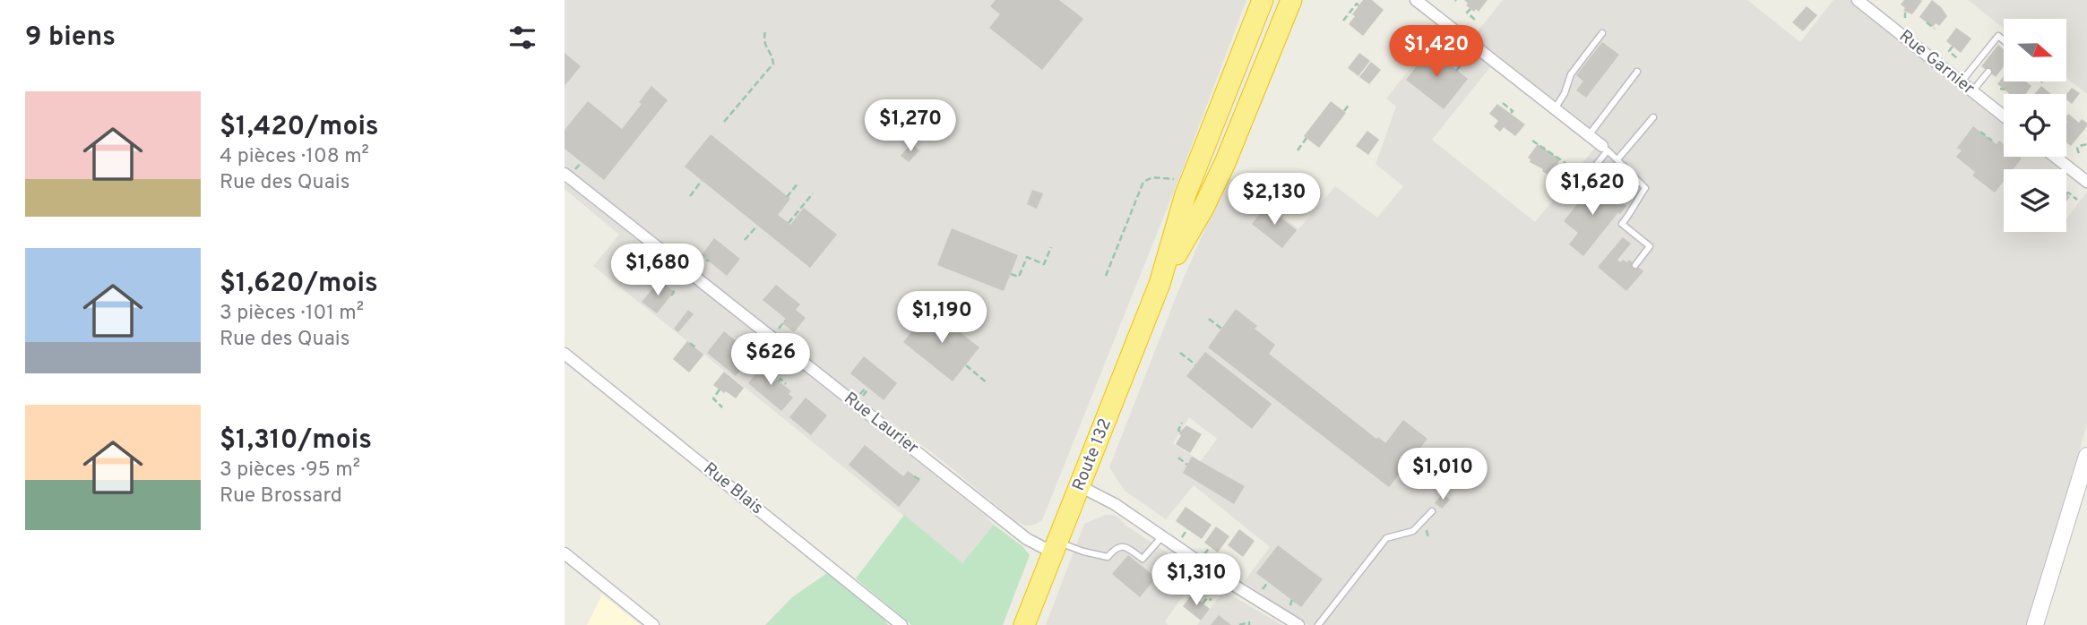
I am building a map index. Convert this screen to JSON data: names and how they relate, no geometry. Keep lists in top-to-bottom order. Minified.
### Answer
{"streets":{"highway":["Route 132"],"street":["Rue Garnier","Rue Laurier","Rue Blais"]},"crossings":[["Rue Laurier","Route 132"]],"north":"right","page":{"heading":"9 biens","price":["$1,420","$1,270","$1,620","$2,130","$1,680","$1,190","$626","$1,010","$1,310"],"list":[{"name":"$1,420/mois","note":"4 pièces · 108 m² · Rue des Quais"},{"name":"$1,620/mois","note":"3 pièces · 101 m² · Rue des Quais"},{"name":"$1,310/mois","note":"3 pièces · 95 m² · Rue Brossard"}]}}
